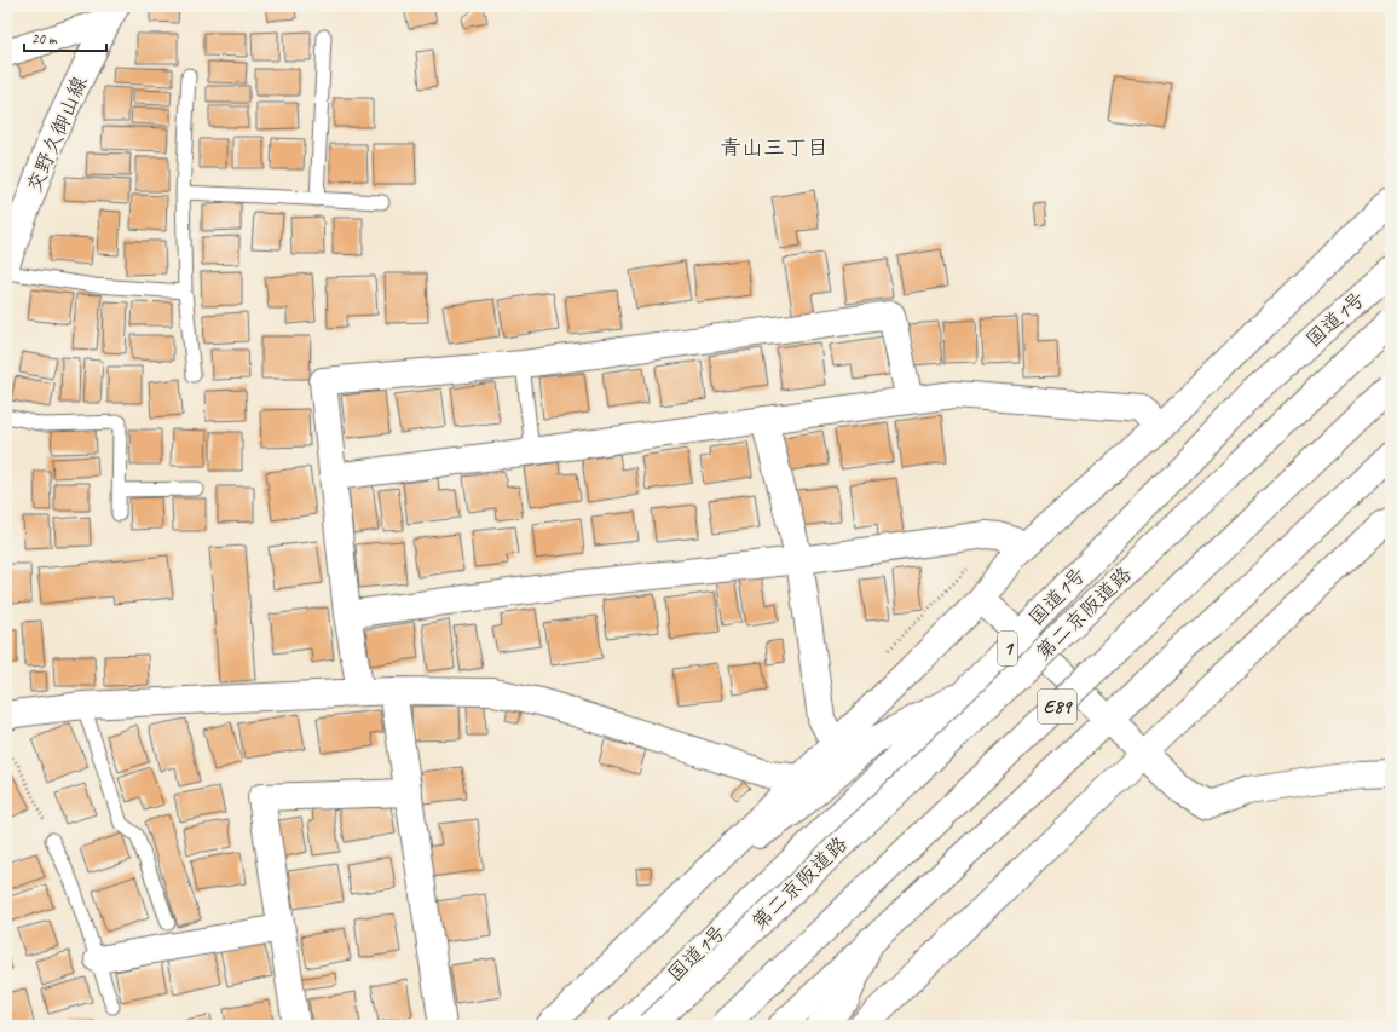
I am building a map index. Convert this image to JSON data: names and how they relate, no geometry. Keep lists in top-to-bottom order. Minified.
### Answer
{"streets":{"main road":["交野久御山線","国道1号","第二京阪道路","1","E89"]},"districts":["青山三丁目"],"scale_bar":"20 m"}
